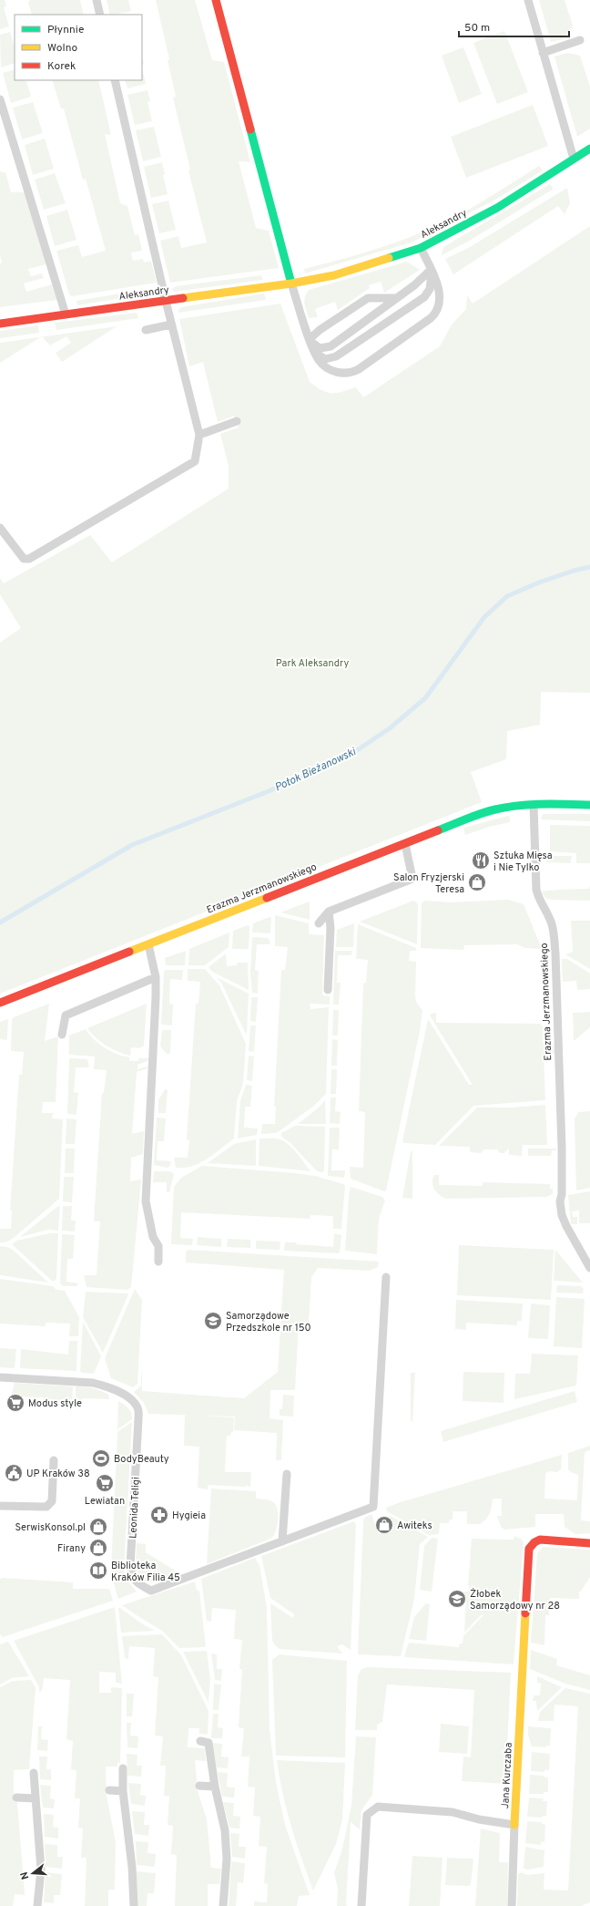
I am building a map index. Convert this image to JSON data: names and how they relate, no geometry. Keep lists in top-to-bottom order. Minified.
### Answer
{"streets":{"street":["Aleksandry","Erazma Jerzmanowskiego","Jana Kurczaba"],"lane":["Leonida Teligi"]},"water":["Potok Bieżanowski"],"parks":["Park Aleksandry"],"places":{"restaurant":["Sztuka Mięsa i Nie Tylko"],"shop":["Salon Fryzjerski Teresa","Awiteks","SerwisKonsol.pl","Firany"],"school or university":["Samorządowe Przedszkole nr 150","Żłobek Samorządowy nr 28"],"supermarket":["Modus style","Lewiatan"],"sports":["BodyBeauty"],"public building":["UP Kraków 38"],"pharmacy":["Hygieia"],"library":["Biblioteka Kraków Filia 45"]},"legend":["Płynnie","Wolno","Korek"],"scale_bar":"50 m","north":"left"}
